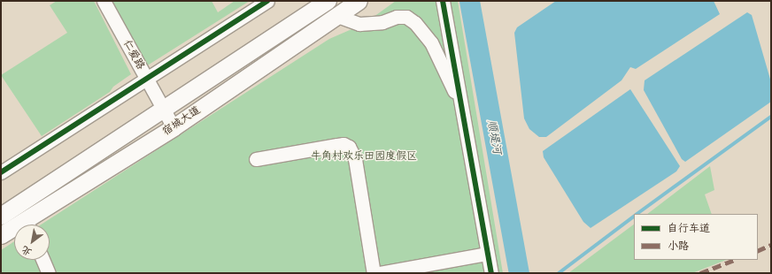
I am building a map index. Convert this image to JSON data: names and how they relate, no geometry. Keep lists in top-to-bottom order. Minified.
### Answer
{"streets":{"main road":["宿城大道"],"street":["仁爱路"]},"crossings":[["仁爱路","宿城大道"]],"water":["顺堤河"],"parks":["牛角村欢乐田园度假区"],"legend":["自行车道","小路"],"north":"bottom left"}
